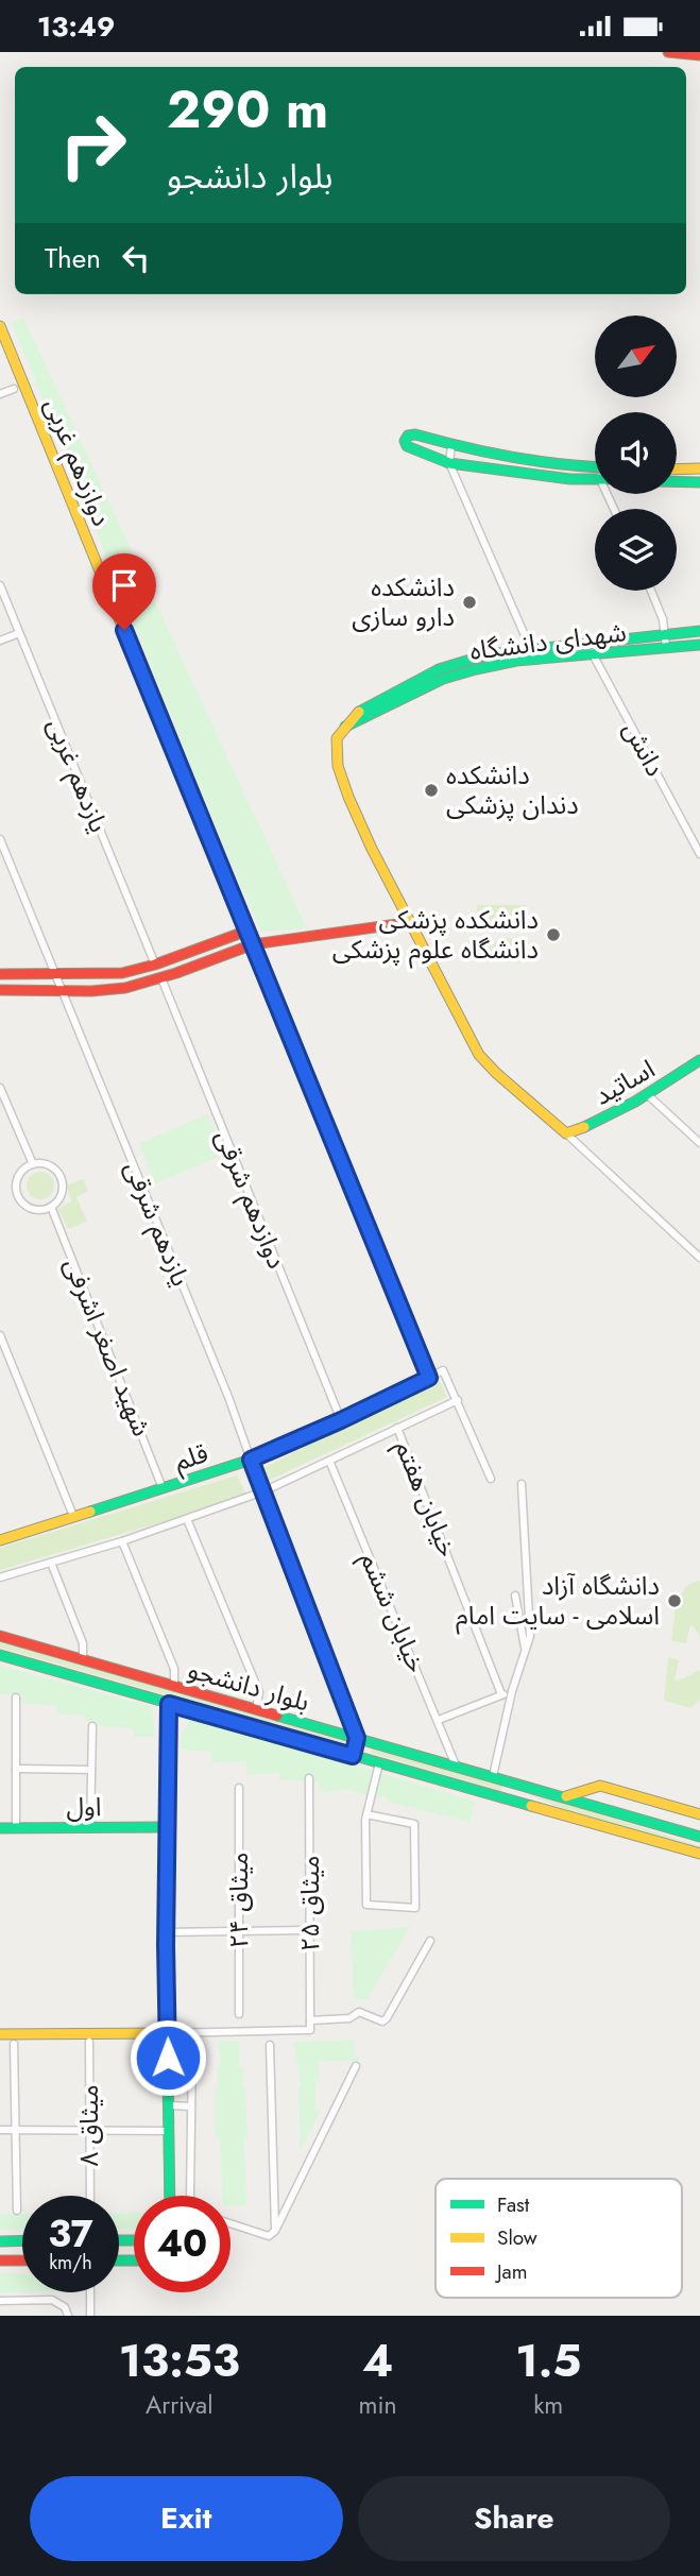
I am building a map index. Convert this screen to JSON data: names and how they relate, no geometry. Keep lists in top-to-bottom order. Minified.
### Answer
{"streets":{"street":["دوازدهم غربی","شهدای دانشگاه","دانش","یازدهم غربی","اساتید","دوازدهم شرقی","یازدهم شرقی","شهید اصغر اشرفی","قلم","خیابان هفتم","خیابان ششم","بلوار دانشجو","اول","میثاق ۲۴","میثاق ۲۵","میثاق ۸"]},"crossings":[["دوازدهم غربی","قلم"],["شهدای دانشگاه","دانش"],["شهدای دانشگاه","اساتید"],["دوازدهم شرقی","قلم"],["یازدهم شرقی","قلم"],["شهید اصغر اشرفی","قلم"],["خیابان ششم","بلوار دانشجو"]],"places":["دانشکده دارو سازی","دانشکده دندان پزشکی","دانشکده پزشکی دانشگاه علوم پزشکی","دانشگاه آزاد اسلامی - سایت امام"],"legend":["Fast","Slow","Jam"],"north":"top right","page":{"status":"13:49","turn":["290 m","بلوار دانشجو"],"then":"Then","speed":"37 km/h","limit":"40","eta":["13:53","Arrival","4","min","1.5","km"],"buttons":["Exit","Share"]}}
